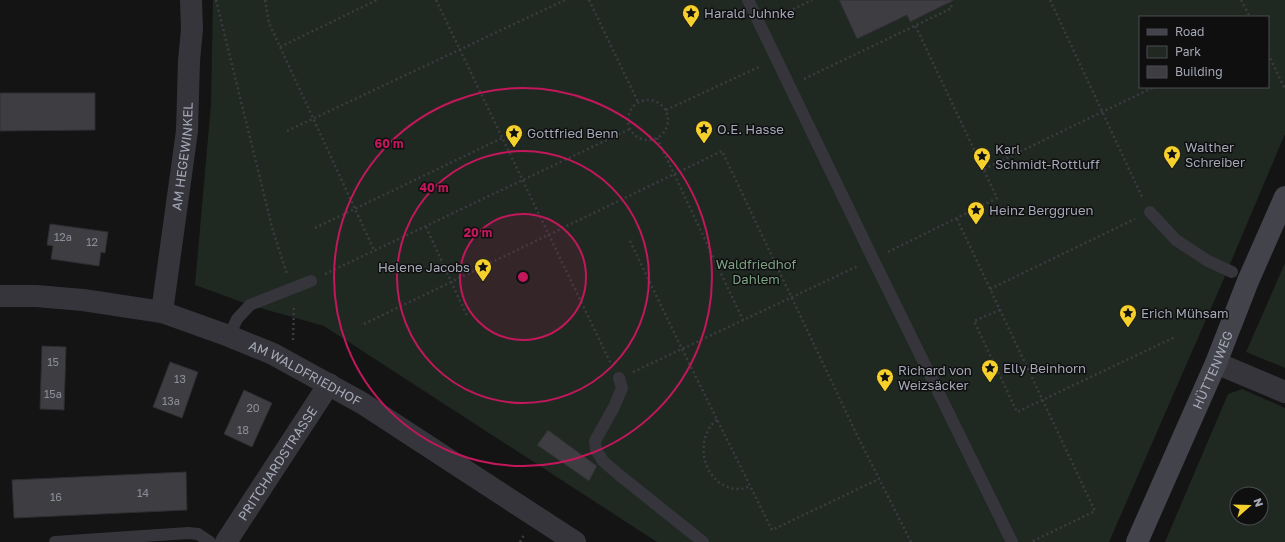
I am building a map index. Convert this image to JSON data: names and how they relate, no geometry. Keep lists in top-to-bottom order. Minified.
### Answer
{"streets":{"main road":["HÜTTENWEG"],"street":["AM HEGEWINKEL","AM WALDFRIEDHOF","PRITCHARDSTRASSE"]},"crossings":[["AM HEGEWINKEL","AM WALDFRIEDHOF"],["AM WALDFRIEDHOF","PRITCHARDSTRASSE"]],"parks":["Waldfriedhof Dahlem"],"places":{"place":["Harald Juhnke","O.E. Hasse","Gottfried Benn","Walther Schreiber","Karl Schmidt-Rottluff","Heinz Berggruen","Helene Jacobs","Erich Mühsam","Elly Beinhorn","Richard von Weizsäcker"]},"house_numbers":["12a","12","15","13","15a","13a","20","18","14","16"],"legend":["Road","Park","Building"],"north":"right","rings":["60 m","40 m","20 m"]}
